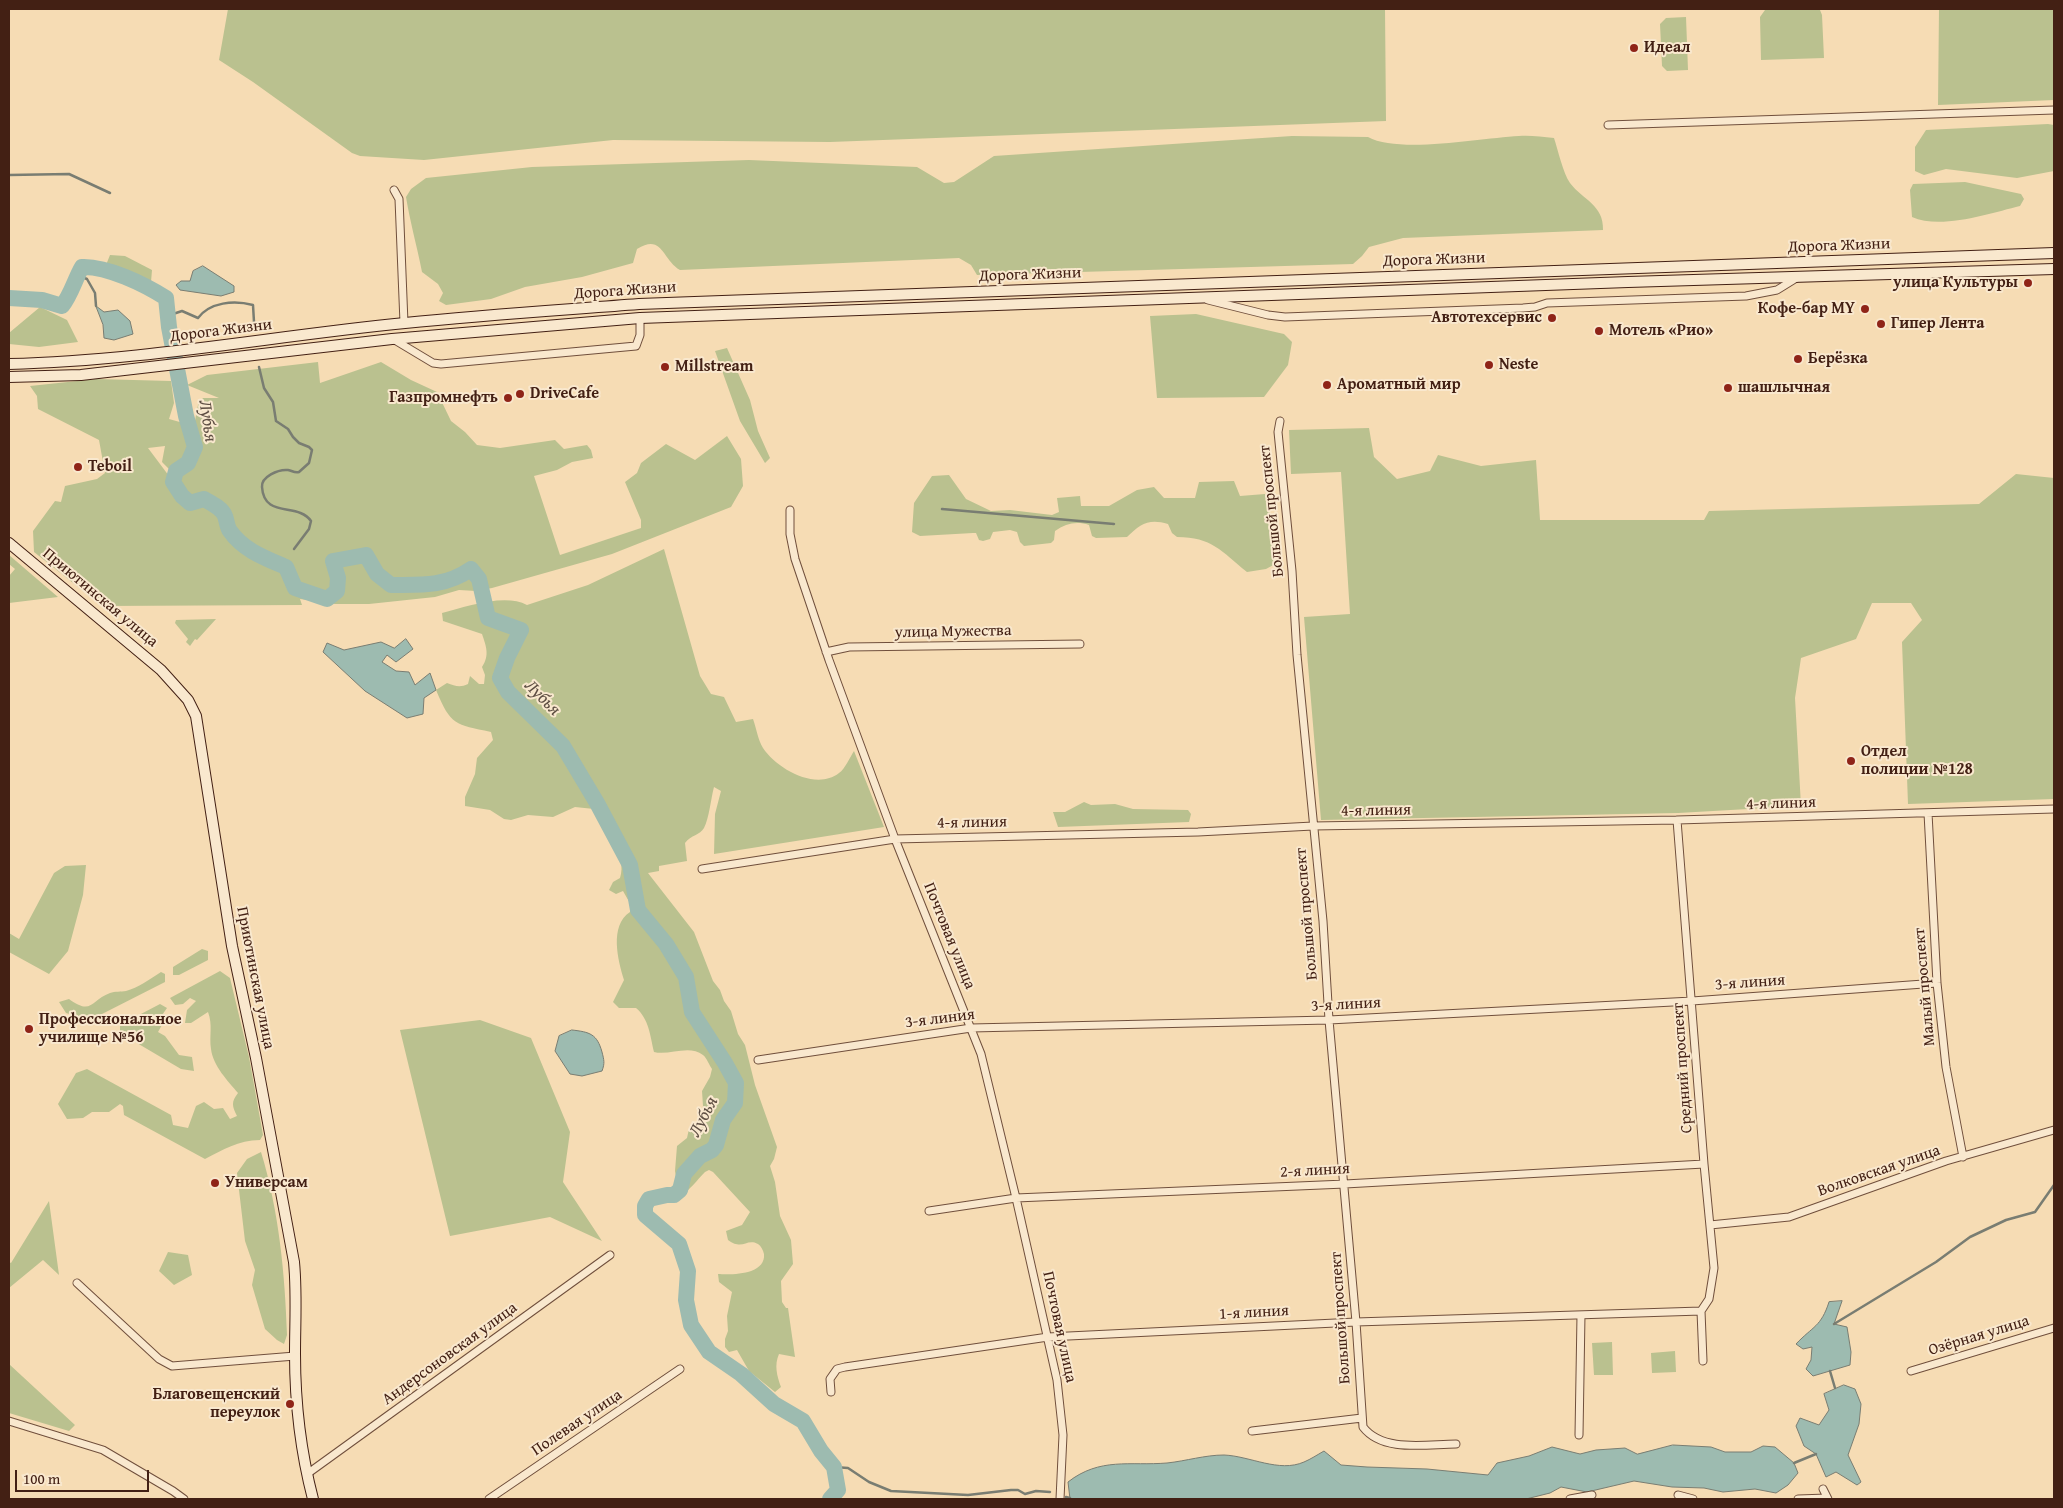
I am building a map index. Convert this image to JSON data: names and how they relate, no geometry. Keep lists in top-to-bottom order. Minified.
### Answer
{"streets":{"main road":["Дорога Жизни","Приютинская улица"],"street":["Большой проспект","улица Мужества","4-я линия","Почтовая улица","3-я линия","Малый проспект","Средний проспект","2-я линия","Волковская улица","1-я линия","Озёрная улица","Андерсоновская улица","Полевая улица"]},"crossings":[["Большой проспект","4-я линия"],["Большой проспект","3-я линия"],["Большой проспект","2-я линия"],["Большой проспект","1-я линия"],["Приютинская улица","Андерсоновская улица"],["улица Мужества","Почтовая улица"],["4-я линия","Почтовая улица"],["4-я линия","Малый проспект"],["4-я линия","Средний проспект"],["Почтовая улица","3-я линия"],["Почтовая улица","2-я линия"],["Почтовая улица","1-я линия"],["3-я линия","Малый проспект"],["3-я линия","Средний проспект"],["Малый проспект","Волковская улица"],["Средний проспект","2-я линия"],["Средний проспект","Волковская улица"],["Средний проспект","1-я линия"]],"water":["Лубья"],"places":["Идеал","улица Культуры","Кофе-бар MY","Автотехсервис","Гипер Лента","Мотель «Рио»","Берёзка","Neste","Millstream","Ароматный мир","шашлычная","DriveCafe","Газпромнефть","Teboil","Отдел полиции №128","Профессиональное училище №56","Универсам","Благовещенский переулок"],"scale_bar":"100 m"}
